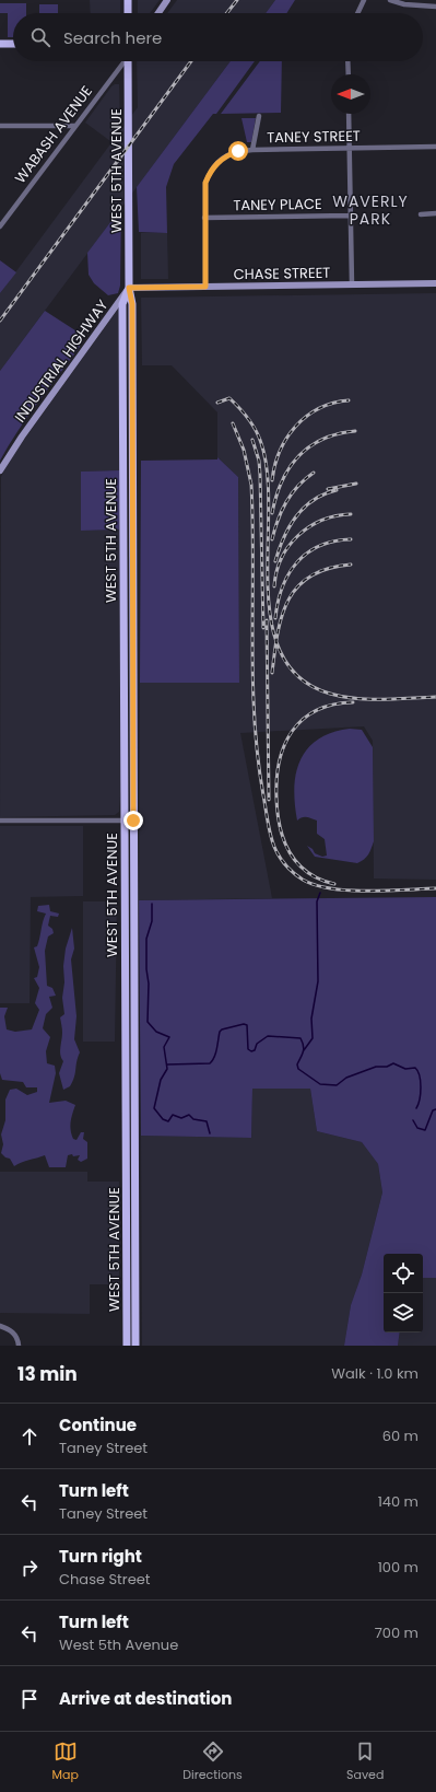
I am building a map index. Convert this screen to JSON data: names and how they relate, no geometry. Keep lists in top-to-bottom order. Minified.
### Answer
{"streets":{"main road":["WEST 5TH AVENUE"],"street":["WABASH AVENUE","TANEY STREET","TANEY PLACE","CHASE STREET","INDUSTRIAL HIGHWAY"]},"crossings":[["TANEY STREET","TANEY PLACE"],["TANEY STREET","CHASE STREET"],["WEST 5TH AVENUE","CHASE STREET"],["WEST 5TH AVENUE","INDUSTRIAL HIGHWAY"],["CHASE STREET","INDUSTRIAL HIGHWAY"]],"districts":["WAVERLY PARK"],"north":"left","page":{"search":"Search here","heading":["13 min","Walk · 1.0 km"],"list":[["Continue","Taney Street","60 m"],["Turn left","Taney Street","140 m"],["Turn right","Chase Street","100 m"],["Turn left","West 5th Avenue","700 m"],"Arrive at destination"],"nav":["Map","Directions","Saved"]}}
